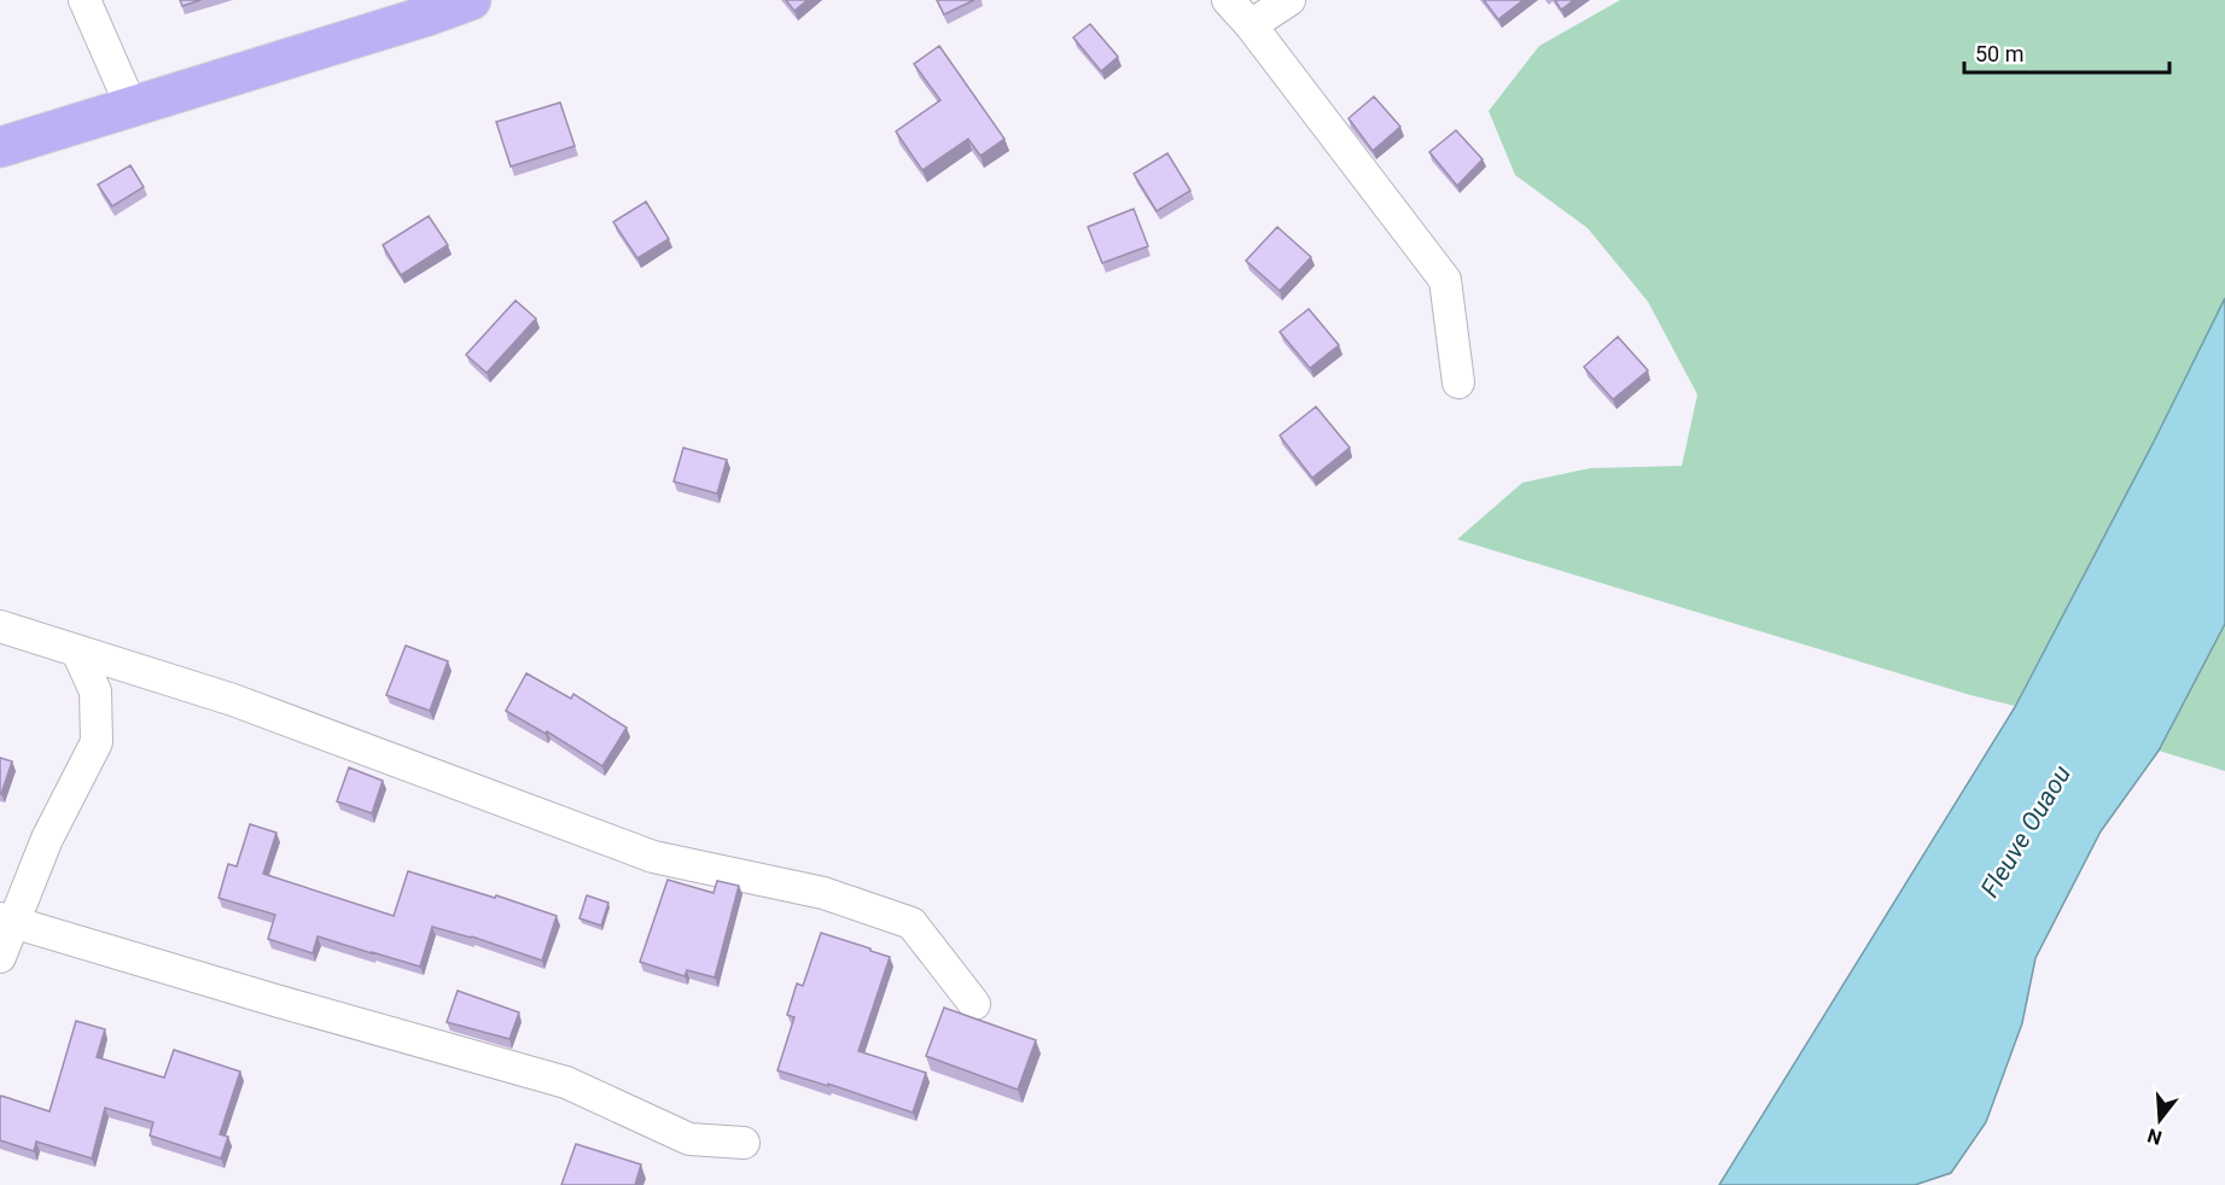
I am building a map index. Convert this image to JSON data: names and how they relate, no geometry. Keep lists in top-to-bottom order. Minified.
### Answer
{"water":["Fleuve Ouaou"],"scale_bar":"50 m","north":"bottom"}
